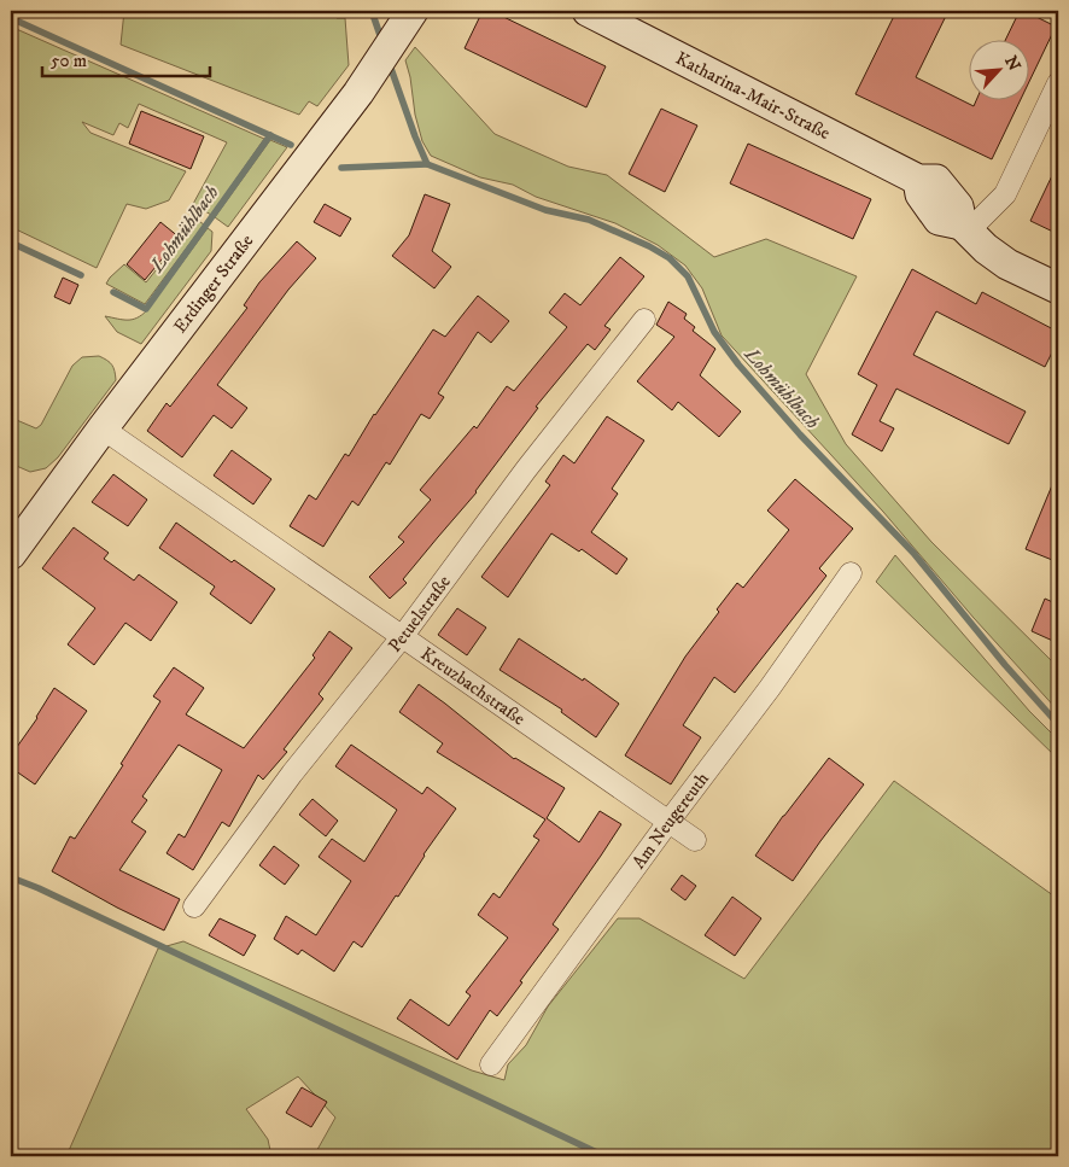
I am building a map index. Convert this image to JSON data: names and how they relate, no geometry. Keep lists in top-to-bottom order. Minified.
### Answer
{"streets":{"street":["Katharina-Mair-Straße","Erdinger Straße","Petuelstraße","Kreuzbachstraße","Am Neugereuth"]},"crossings":[["Erdinger Straße","Kreuzbachstraße"],["Petuelstraße","Kreuzbachstraße"],["Kreuzbachstraße","Am Neugereuth"]],"water":["Lohmühlbach"],"scale_bar":"50 m","north":"top right"}
